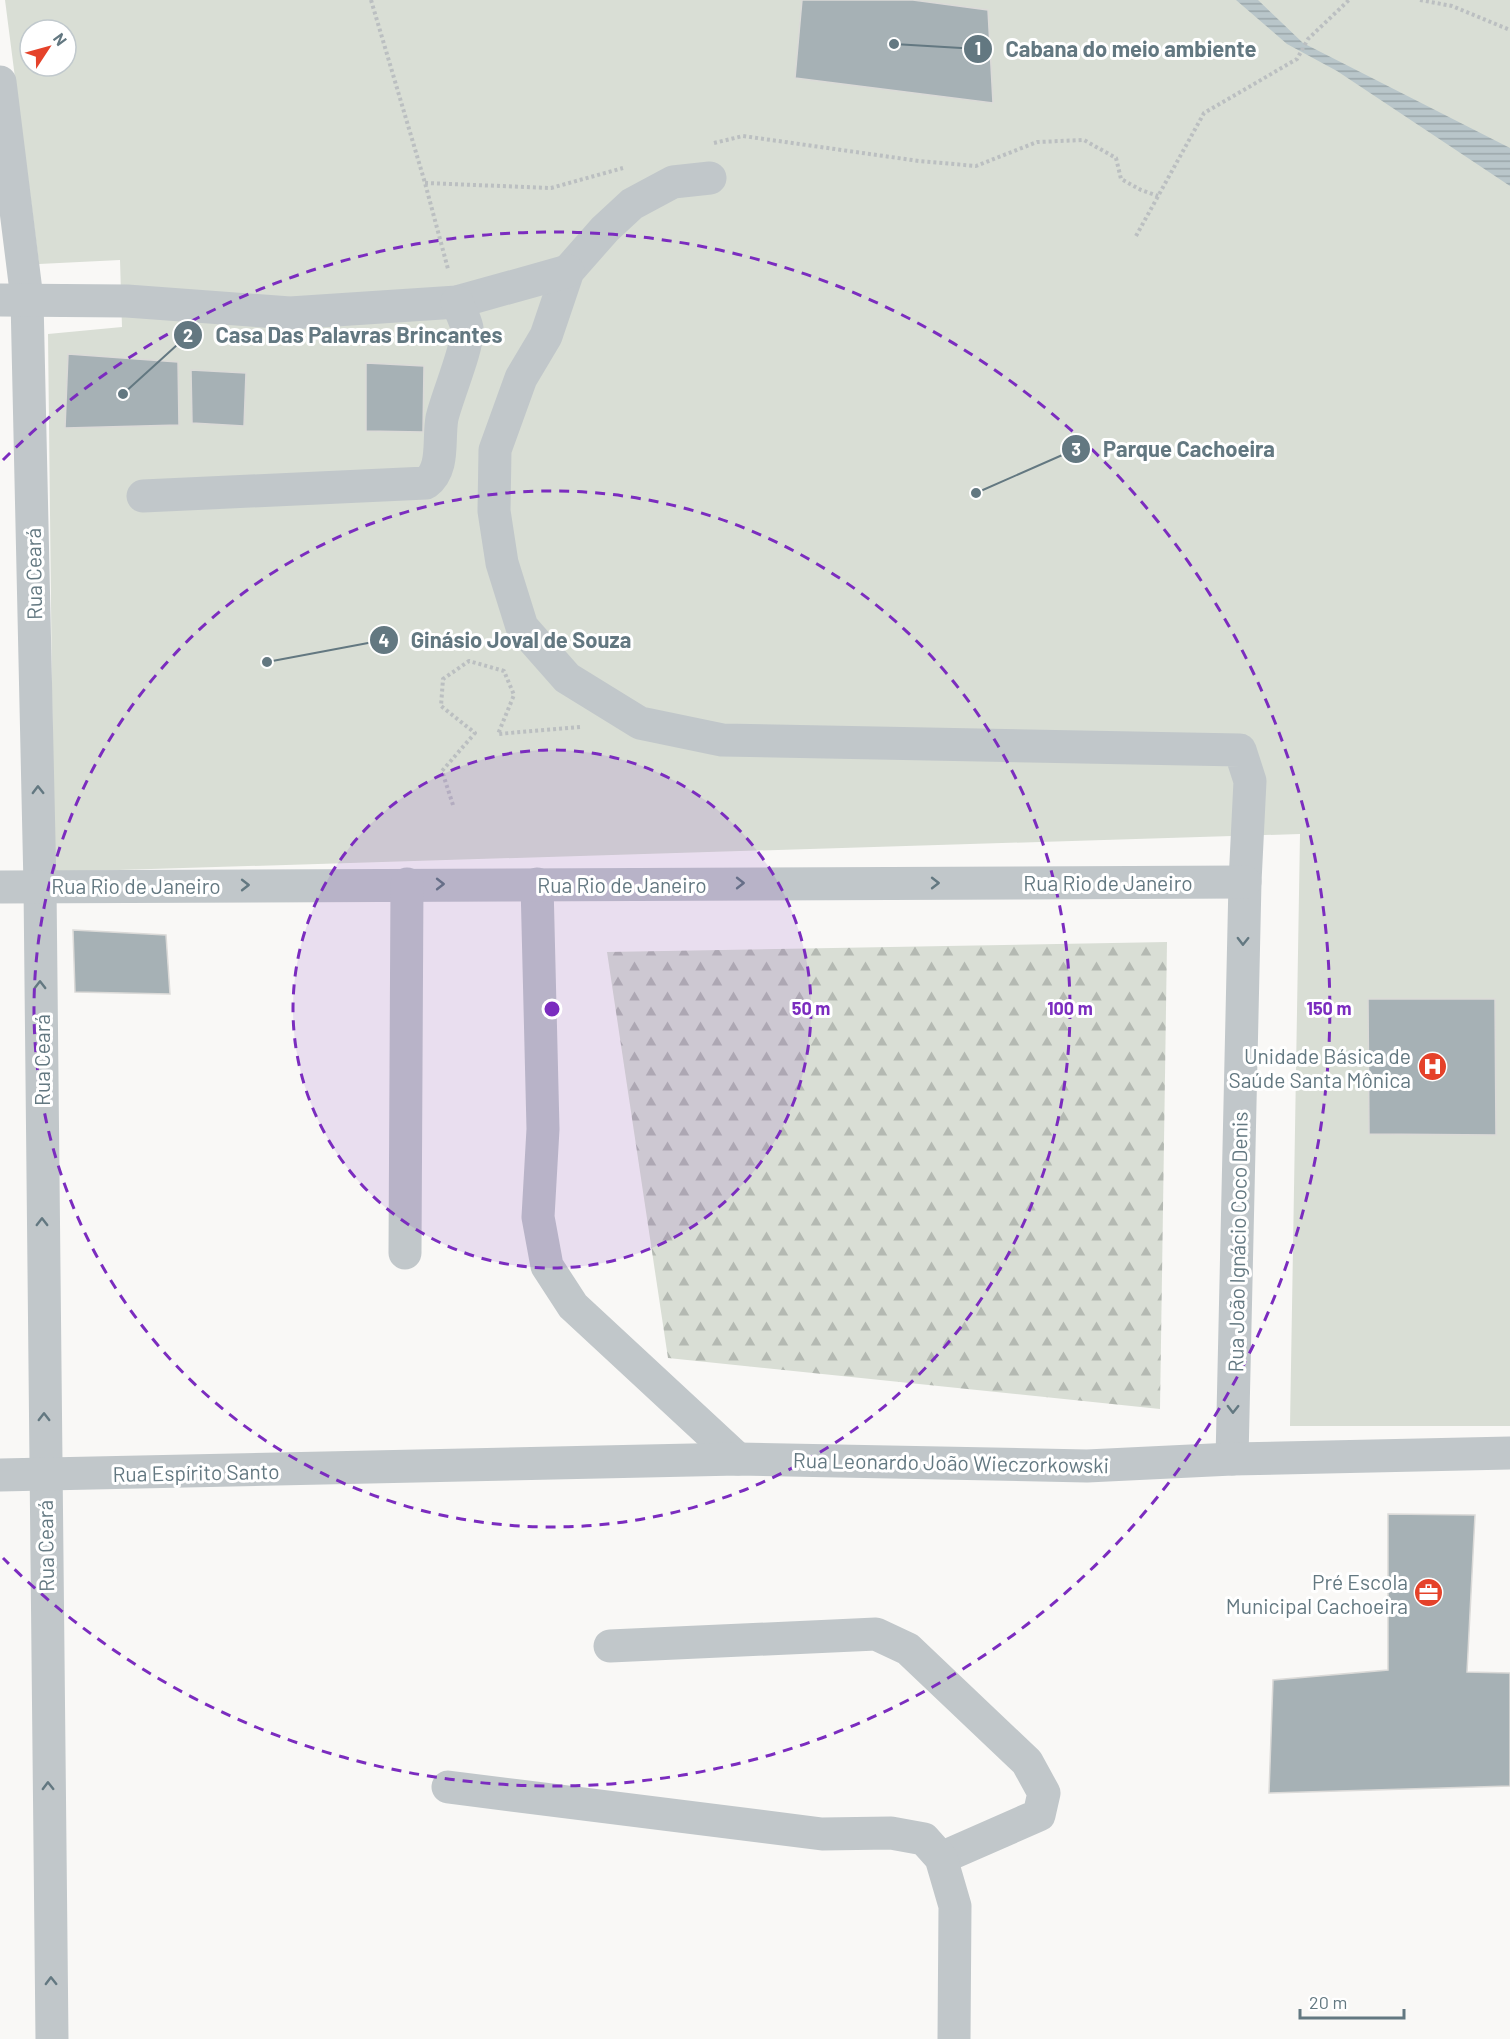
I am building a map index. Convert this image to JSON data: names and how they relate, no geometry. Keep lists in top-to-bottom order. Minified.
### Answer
{"streets":{"street":["Rua Ceará","Rua Rio de Janeiro","Rua João Ignácio Coco Denis","Rua Leonardo João Wieczorkowski","Rua Espírito Santo"]},"crossings":[["Rua Ceará","Rua Rio de Janeiro"],["Rua Ceará","Rua Espírito Santo"],["Rua Rio de Janeiro","Rua João Ignácio Coco Denis"],["Rua João Ignácio Coco Denis","Rua Leonardo João Wieczorkowski"],["Rua Leonardo João Wieczorkowski","Rua Espírito Santo"]],"one_way":["Rua Ceará","Rua Rio de Janeiro"],"places":{"other":["Cabana do meio ambiente","Casa Das Palavras Brincantes","Parque Cachoeira","Ginásio Joval de Souza"],"hospital":["Unidade Básica de Saúde Santa Mônica"],"office":["Pré Escola Municipal Cachoeira"]},"scale_bar":"20 m","north":"top right","rings":["50 m","100 m","150 m"]}
